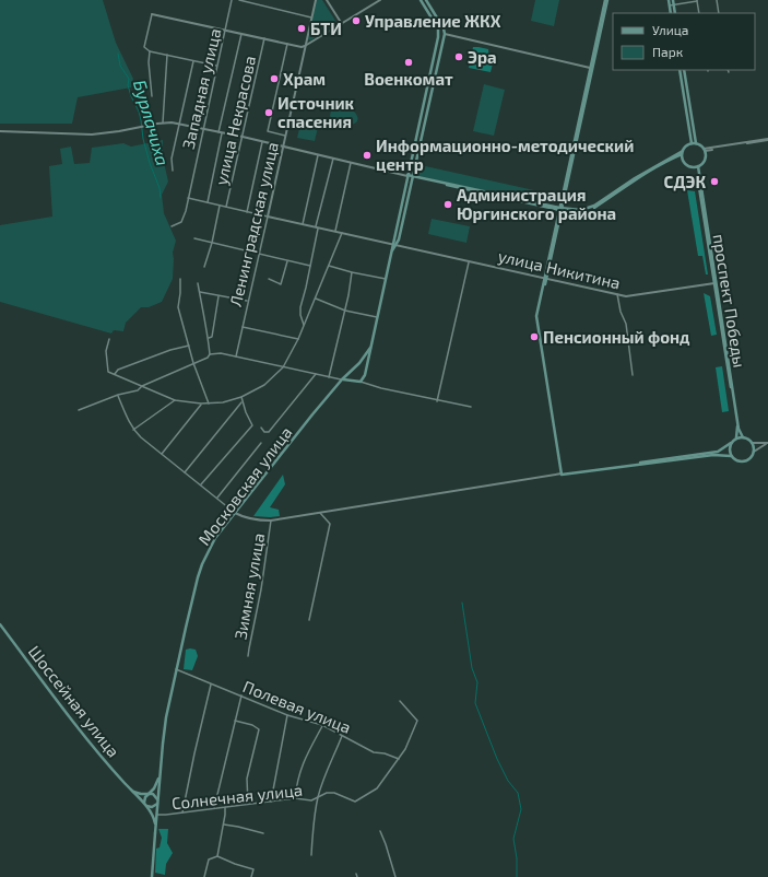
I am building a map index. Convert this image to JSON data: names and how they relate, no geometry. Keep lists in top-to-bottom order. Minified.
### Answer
{"streets":{"main road":["проспект Победы","Московская улица","Шоссейная улица"],"street":["Западная улица","улица Некрасова","Ленинградская улица","улица Никитина","Зимняя улица","Полевая улица","Солнечная улица"]},"crossings":[["улица Никитина","проспект Победы"],["улица Никитина","Московская улица"],["Московская улица","Шоссейная улица"],["Московская улица","Полевая улица"],["Московская улица","Солнечная улица"],["Полевая улица","Солнечная улица"]],"water":["Бурлачиха"],"places":["Управление ЖКХ","БТИ","Эра","Военкомат","Храм","Источник спасения","Информационно-методический центр","СДЭК","Администрация Юргинского района","Пенсионный фонд"],"legend":["Улица","Парк"]}
